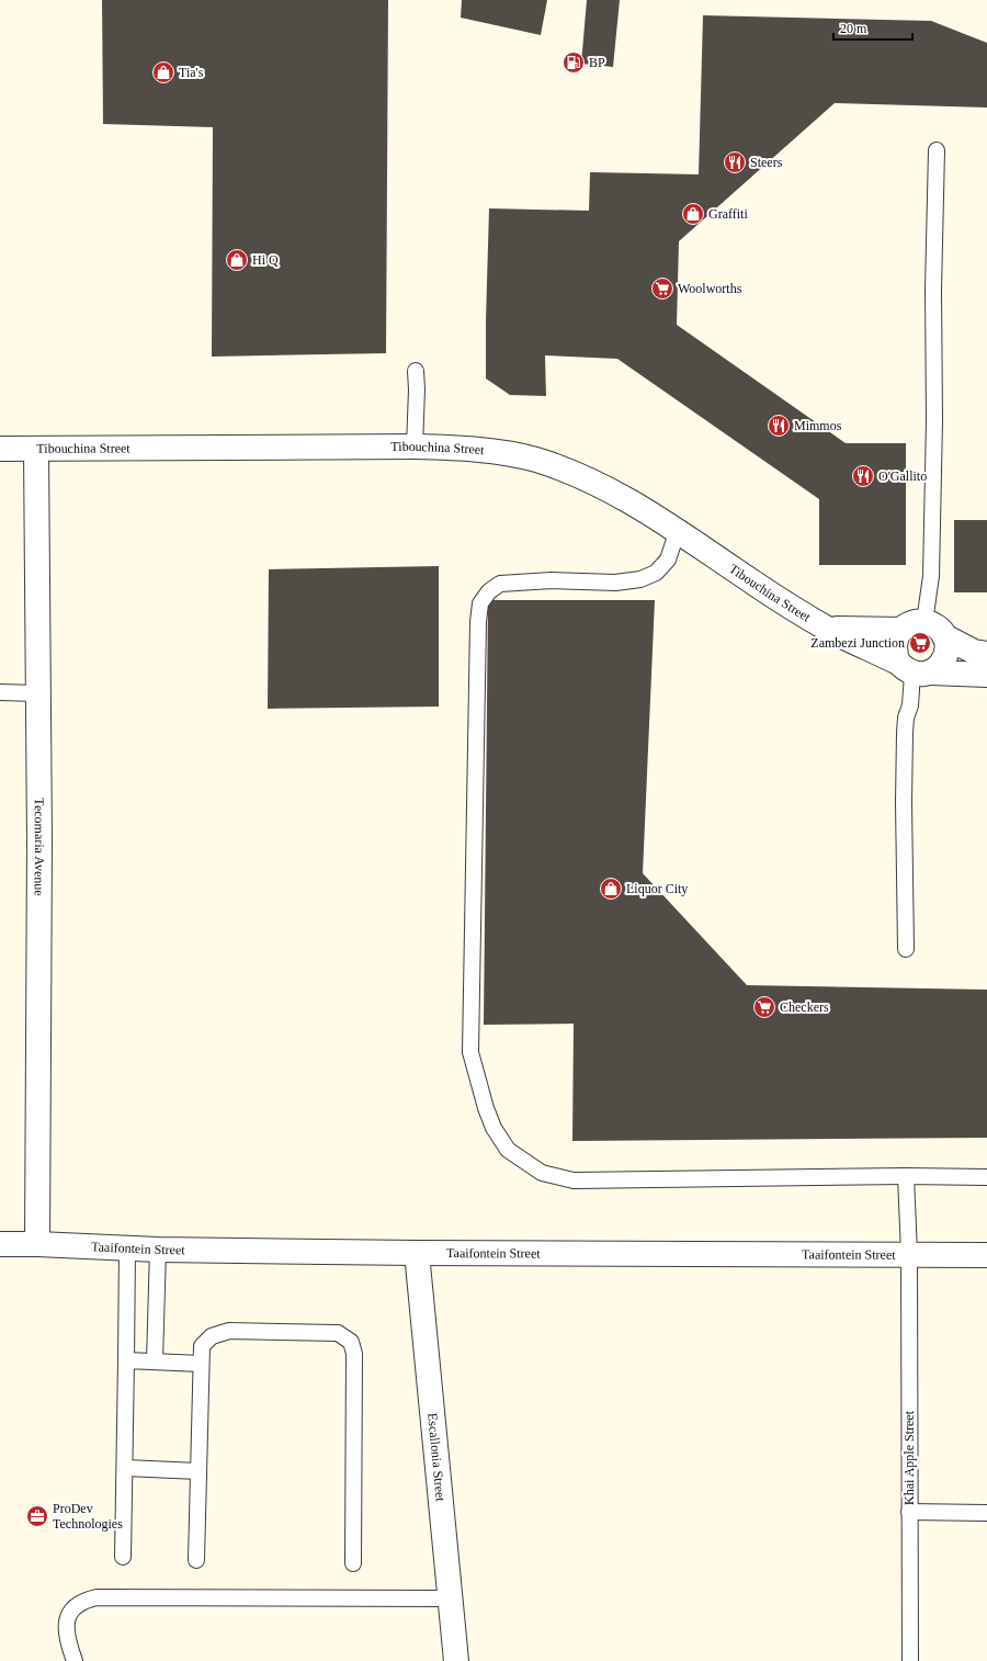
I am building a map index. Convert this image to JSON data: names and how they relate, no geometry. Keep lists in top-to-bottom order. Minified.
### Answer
{"streets":{"street":["Tibouchina Street","Tecomaria Avenue","Taaifontein Street","Escallonia Street"],"lane":["Khai Apple Street"]},"crossings":[["Tibouchina Street","Tecomaria Avenue"],["Tecomaria Avenue","Taaifontein Street"],["Taaifontein Street","Escallonia Street"],["Taaifontein Street","Khai Apple Street"]],"places":{"fuel station":["BP"],"shop":["Tia's","Graffiti","Hi Q","Liquor City"],"restaurant":["Steers","Mimmos","O'Gallito"],"supermarket":["Woolworths","Zambezi Junction","Checkers"],"office":["ProDev Technologies"]},"scale_bar":"20 m"}
